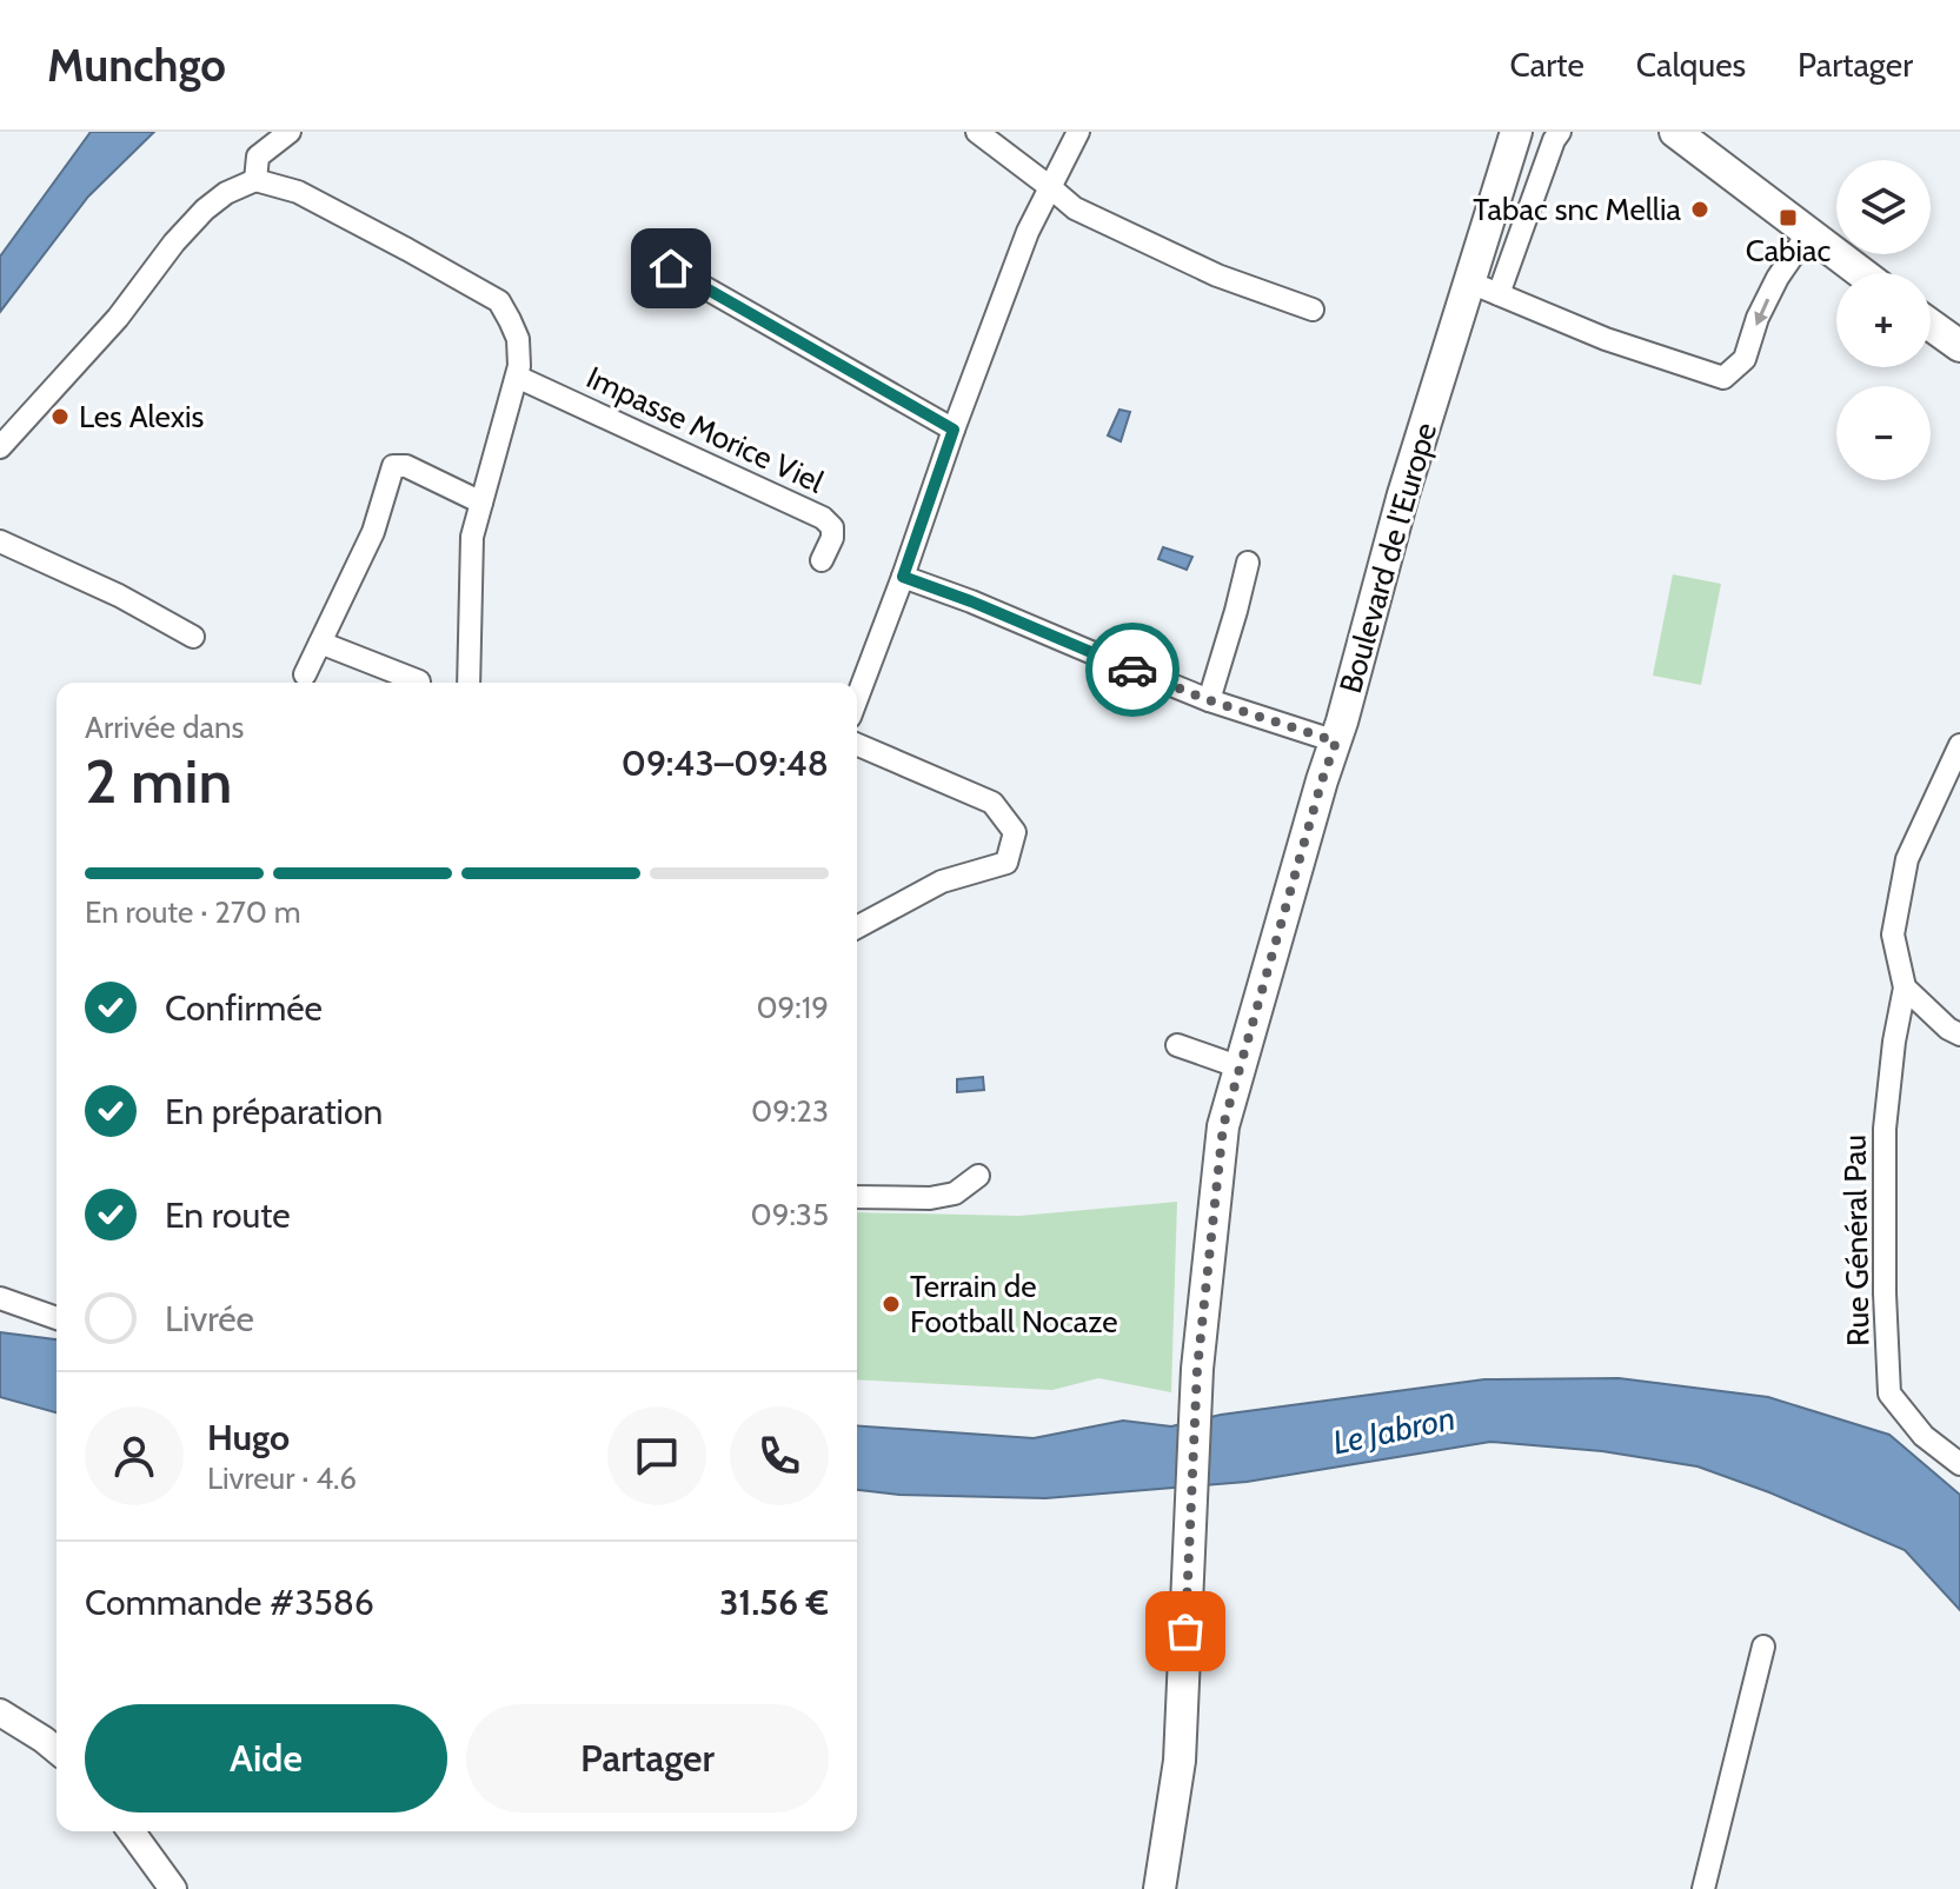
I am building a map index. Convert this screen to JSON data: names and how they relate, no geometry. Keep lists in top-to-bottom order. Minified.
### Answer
{"streets":{"main road":["Boulevard de l'Europe"],"street":["Impasse Morice Viel","Rue Général Pau"]},"water":["Le Jabron"],"places":{"other":["Tabac snc Mellia","Les Alexis","Terrain de Football Nocaze"],"transit":["Cabiac"]},"page":{"header":"Munchgo","nav":["Carte","Calques","Partager"],"map_buttons":["+","−"],"heading":["2 min","Arrivée dans","09:43–09:48"],"panel":["Hugo","Livreur · 4.6","Commande #3586","31.56 €"],"bar":"En route · 270 m","list":[["Confirmée","09:19"],["En préparation","09:23"],["En route","09:35"],"Livrée"],"buttons":["Aide","Partager"]}}
